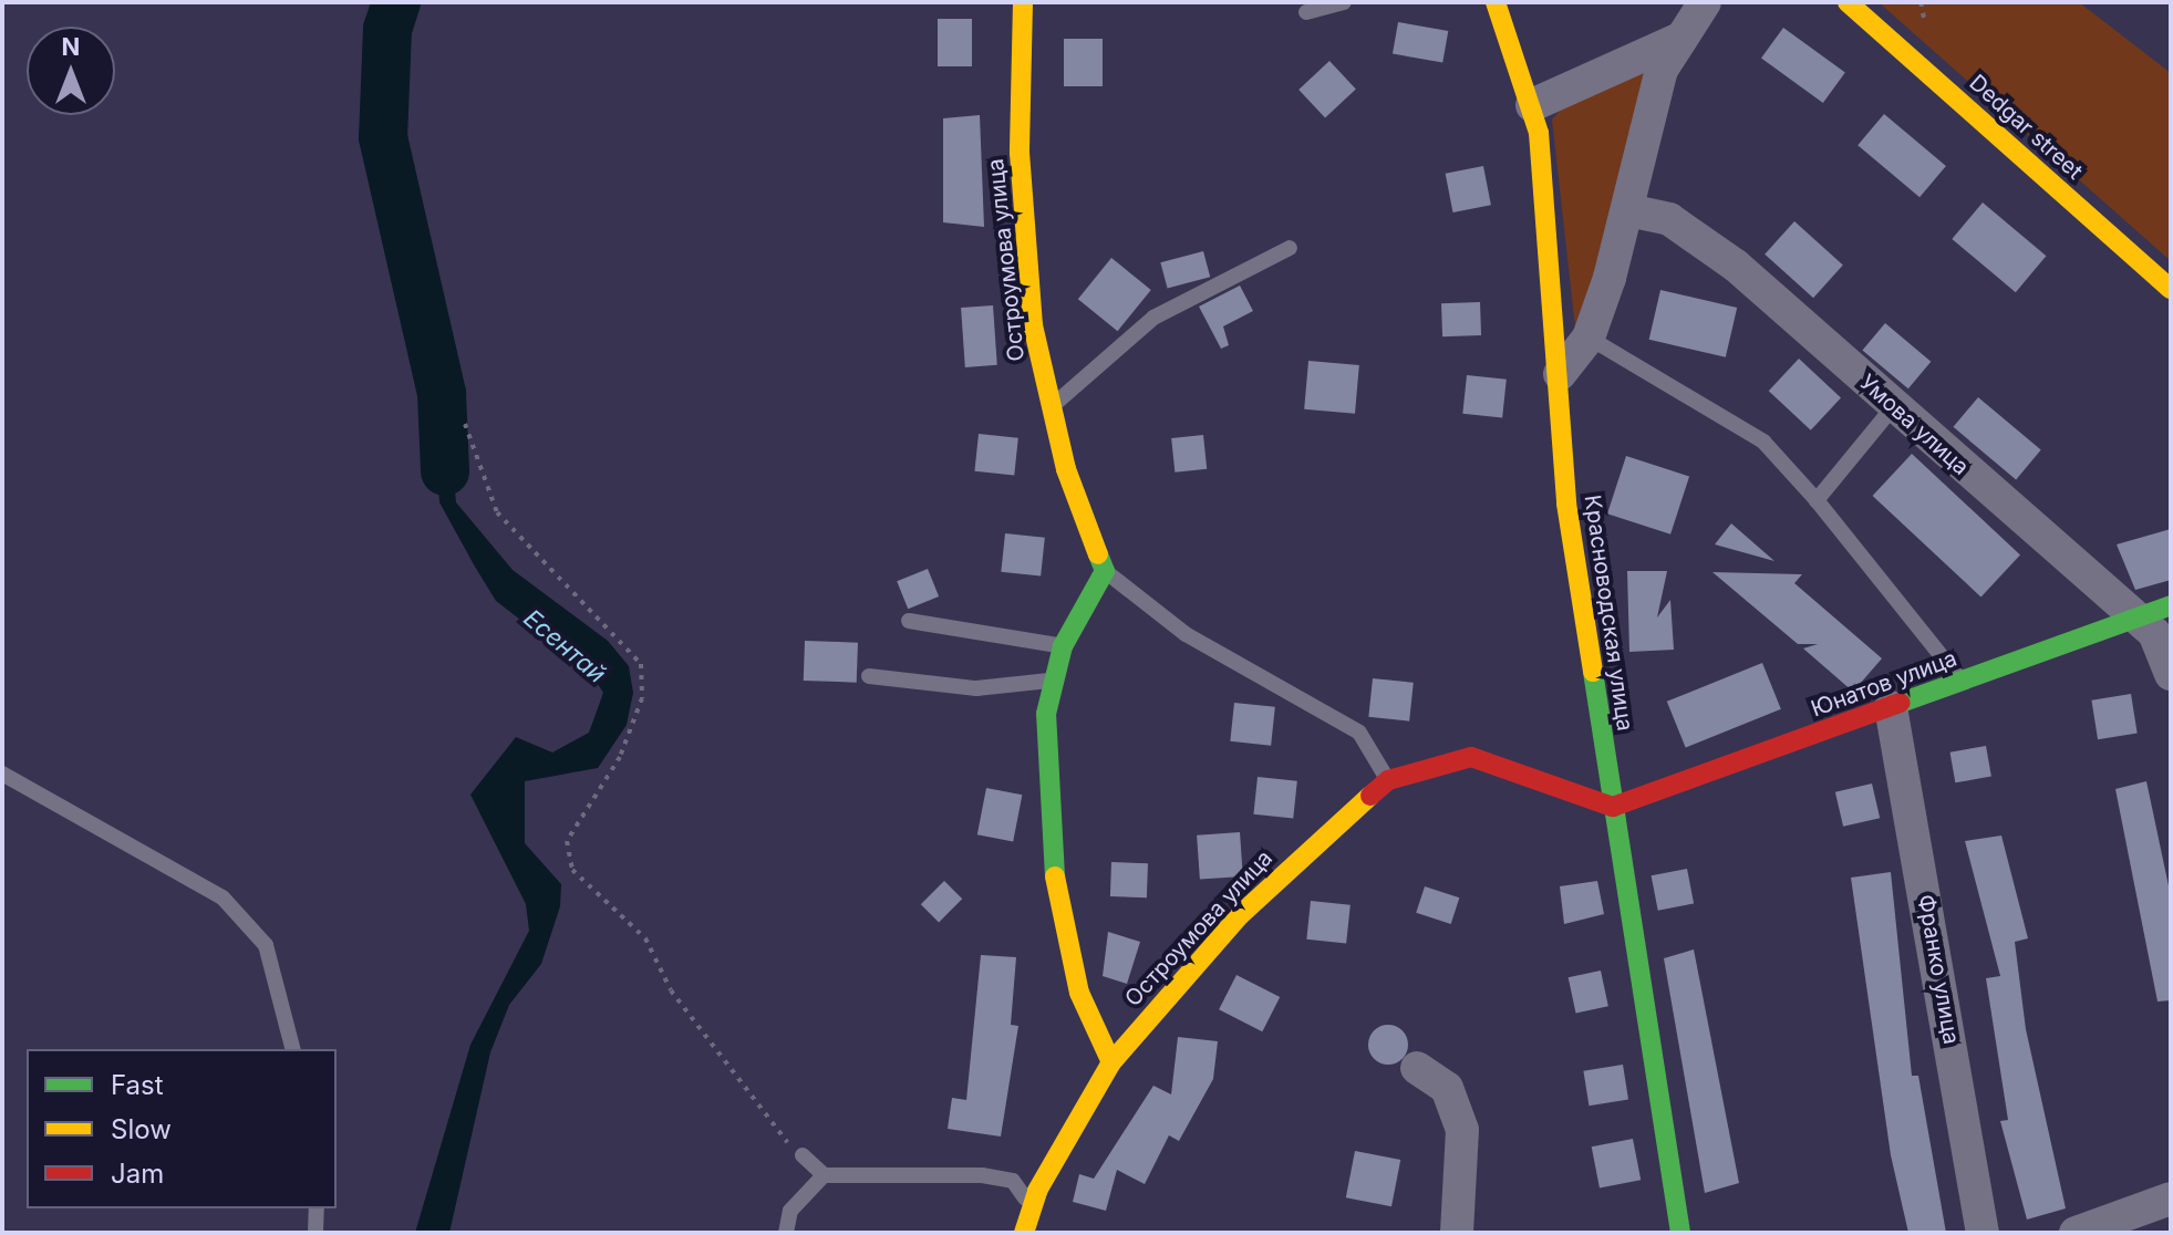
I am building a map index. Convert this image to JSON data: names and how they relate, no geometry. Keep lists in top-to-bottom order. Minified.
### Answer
{"streets":{"street":["Dedgar street","Остроумова улица","Умова улица","Красноводская улица","Юнатов улица","Франко улица"]},"crossings":[["Остроумова улица","Красноводская улица"],["Остроумова улица","Юнатов улица"],["Умова улица","Юнатов улица"],["Красноводская улица","Юнатов улица"],["Юнатов улица","Франко улица"]],"water":["Есентай"],"legend":["Fast","Slow","Jam"],"north":"top"}
